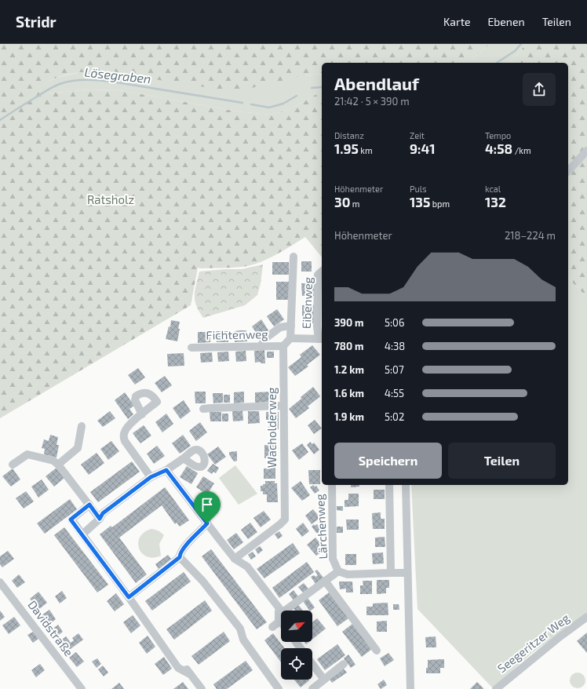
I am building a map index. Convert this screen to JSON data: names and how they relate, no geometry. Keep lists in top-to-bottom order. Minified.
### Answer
{"streets":{"street":["Eibenweg","Fichtenweg","Wacholderweg","Lärchenweg","Davidstraße","Seegeritzer Weg"]},"crossings":[["Fichtenweg","Wacholderweg"]],"water":["Lösegraben"],"parks":["Ratsholz"],"north":"top right","page":{"header":"Stridr","nav":["Karte","Ebenen","Teilen"],"heading":["Abendlauf","21:42 · 5 × 390 m"],"stats":[["Distanz","1.95 km"],["Zeit","9:41"],["Tempo","4:58 /km"],["Höhenmeter","30 m"],["Puls","135 bpm"],["kcal","132"]],"chart":["Höhenmeter","218–224 m"],"list":[{"name":"390 m","note":"5:06"},{"name":"780 m","note":"4:38"},{"name":"1.2 km","note":"5:07"},{"name":"1.6 km","note":"4:55"},{"name":"1.9 km","note":"5:02"}],"buttons":["Speichern","Teilen"]}}
